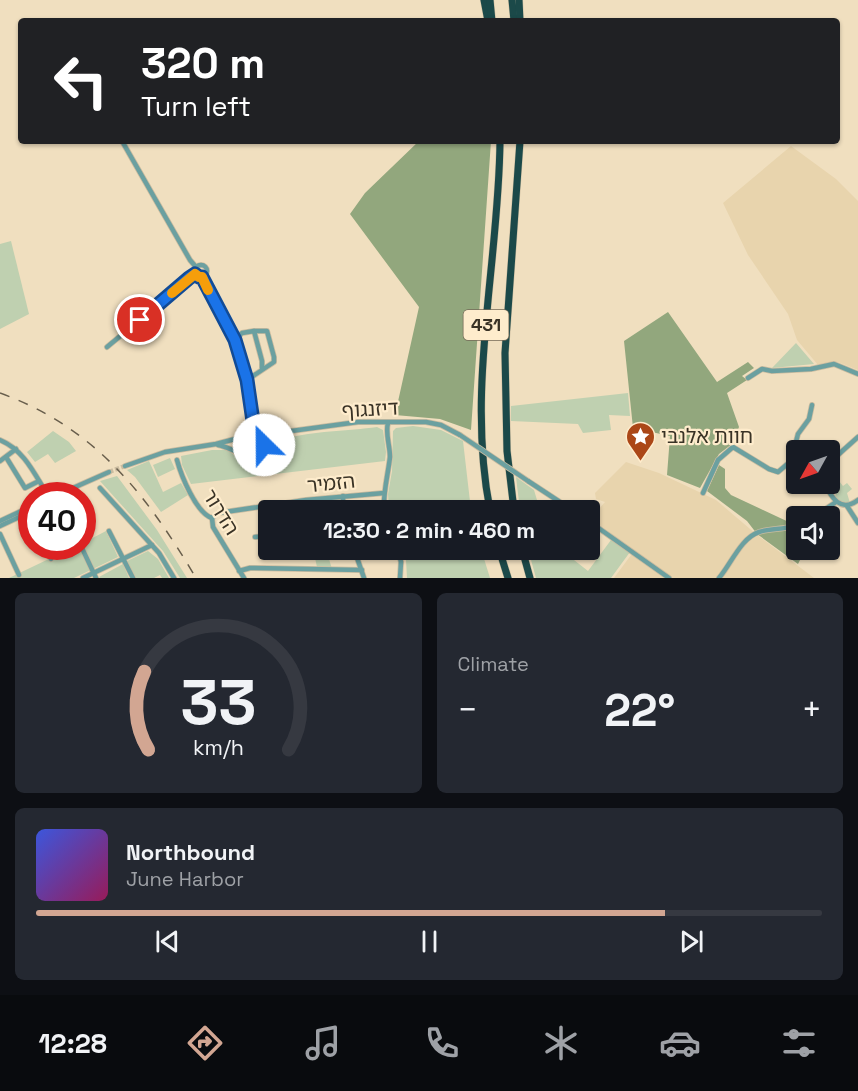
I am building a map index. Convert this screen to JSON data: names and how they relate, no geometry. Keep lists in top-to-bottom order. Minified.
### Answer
{"streets":{"highway":["431"],"street":["דיזנגוף","הזמיר","הדרור"]},"crossings":[["הזמיר","הדרור"]],"places":{"place":["חוות אלנבי"]},"north":"bottom left","page":{"turn":["320 m","Turn left"],"limit":"40","trip":"12:30 · 2 min · 460 m","tile":"Climate","heat":["−","22°","+"],"song":["Northbound","June Harbor"],"tabs":"12:28","gauge":["33","km/h"]}}
